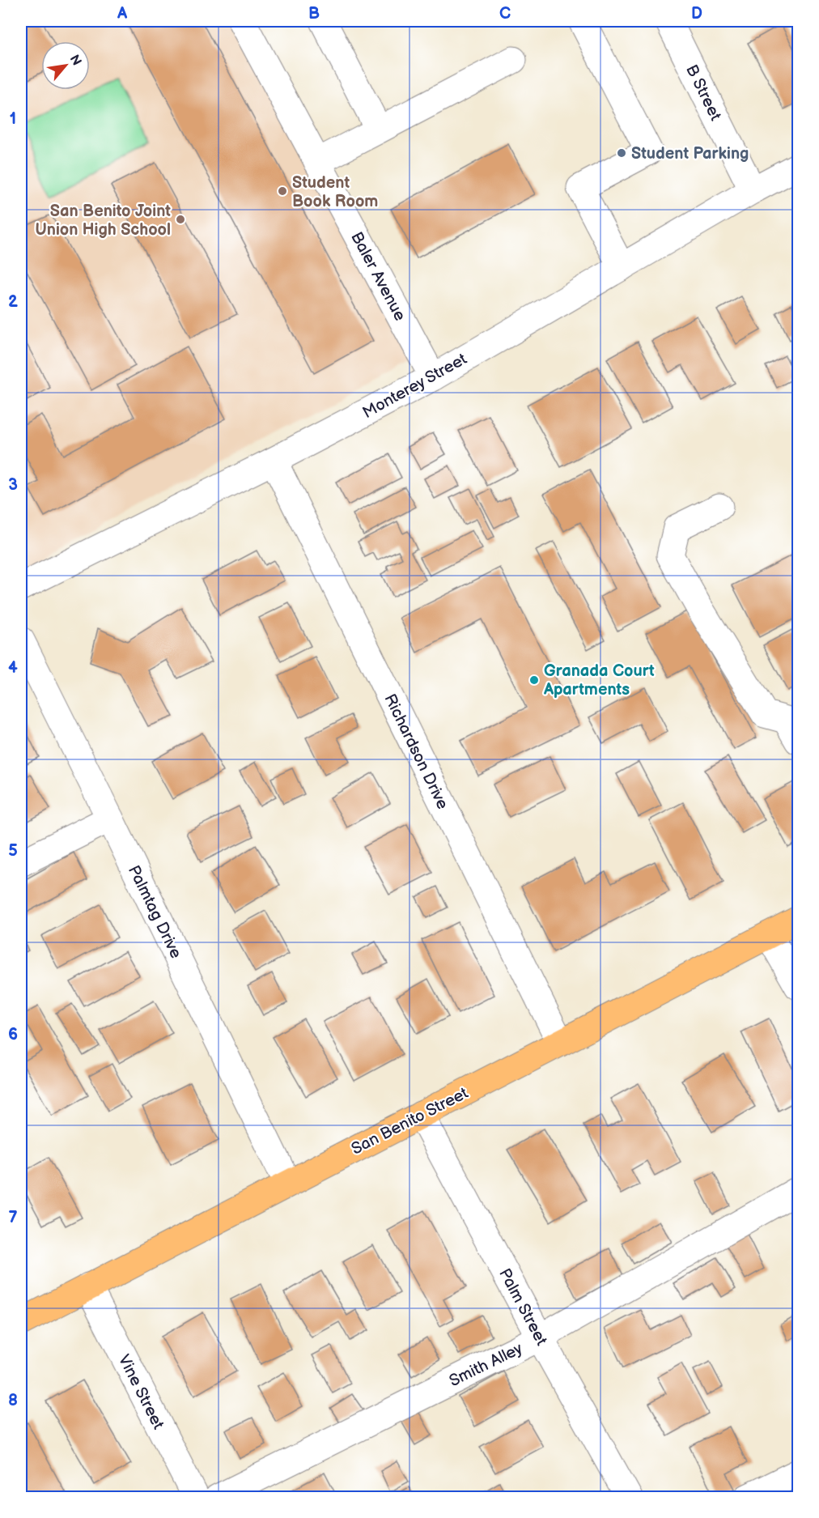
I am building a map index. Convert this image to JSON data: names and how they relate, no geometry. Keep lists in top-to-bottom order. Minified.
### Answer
{"streets":{"main road":["San Benito Street"],"street":["B Street","Baler Avenue","Monterey Street","Richardson Drive","Palmtag Drive","Palm Street","Smith Alley","Vine Street"]},"crossings":[["B Street","Monterey Street"],["Baler Avenue","Monterey Street"],["Monterey Street","Richardson Drive"],["Richardson Drive","San Benito Street"],["Palmtag Drive","San Benito Street"],["San Benito Street","Palm Street"],["San Benito Street","Vine Street"],["Palm Street","Smith Alley"]],"places":["Student Parking","Student Book Room","San Benito Joint Union High School","Granada Court Apartments"],"north":"top right","grid":{"columns":["A","B","C","D"],"rows":["1","2","3","4","5","6","7","8"]}}
